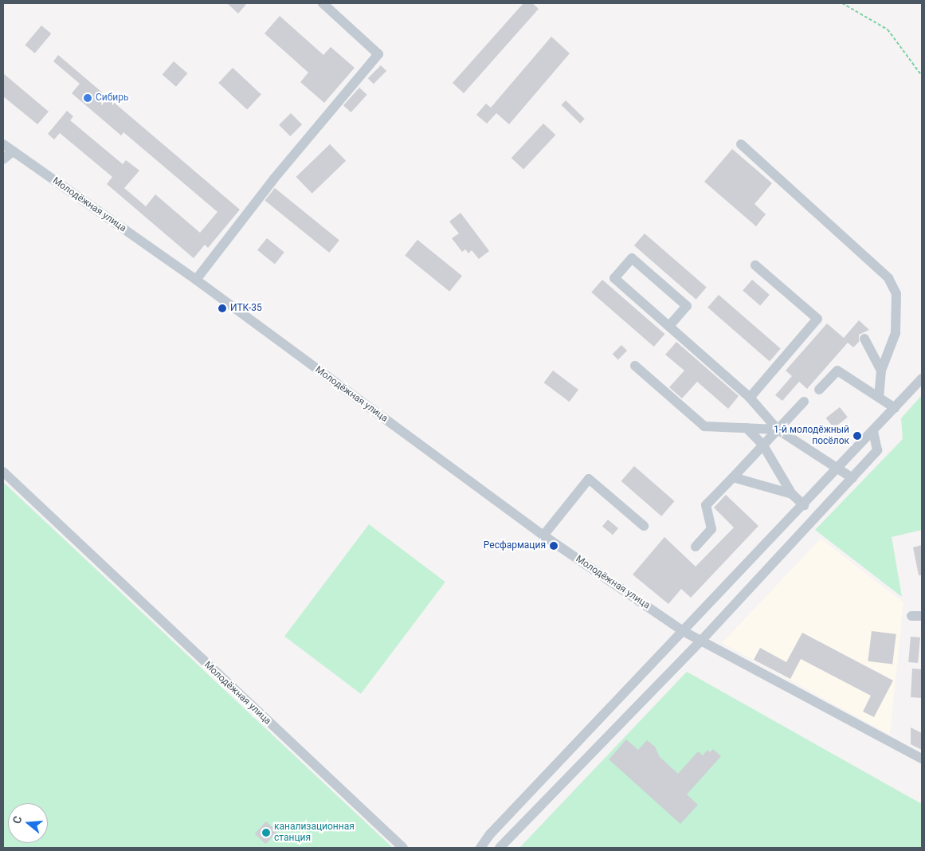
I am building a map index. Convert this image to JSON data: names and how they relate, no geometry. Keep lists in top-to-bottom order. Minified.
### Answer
{"streets":{"street":["Молодёжная улица"]},"places":["Сибирь","ИТК-35","1-й молодёжный посёлок","Ресфармация","канализационная станция"],"north":"left"}
